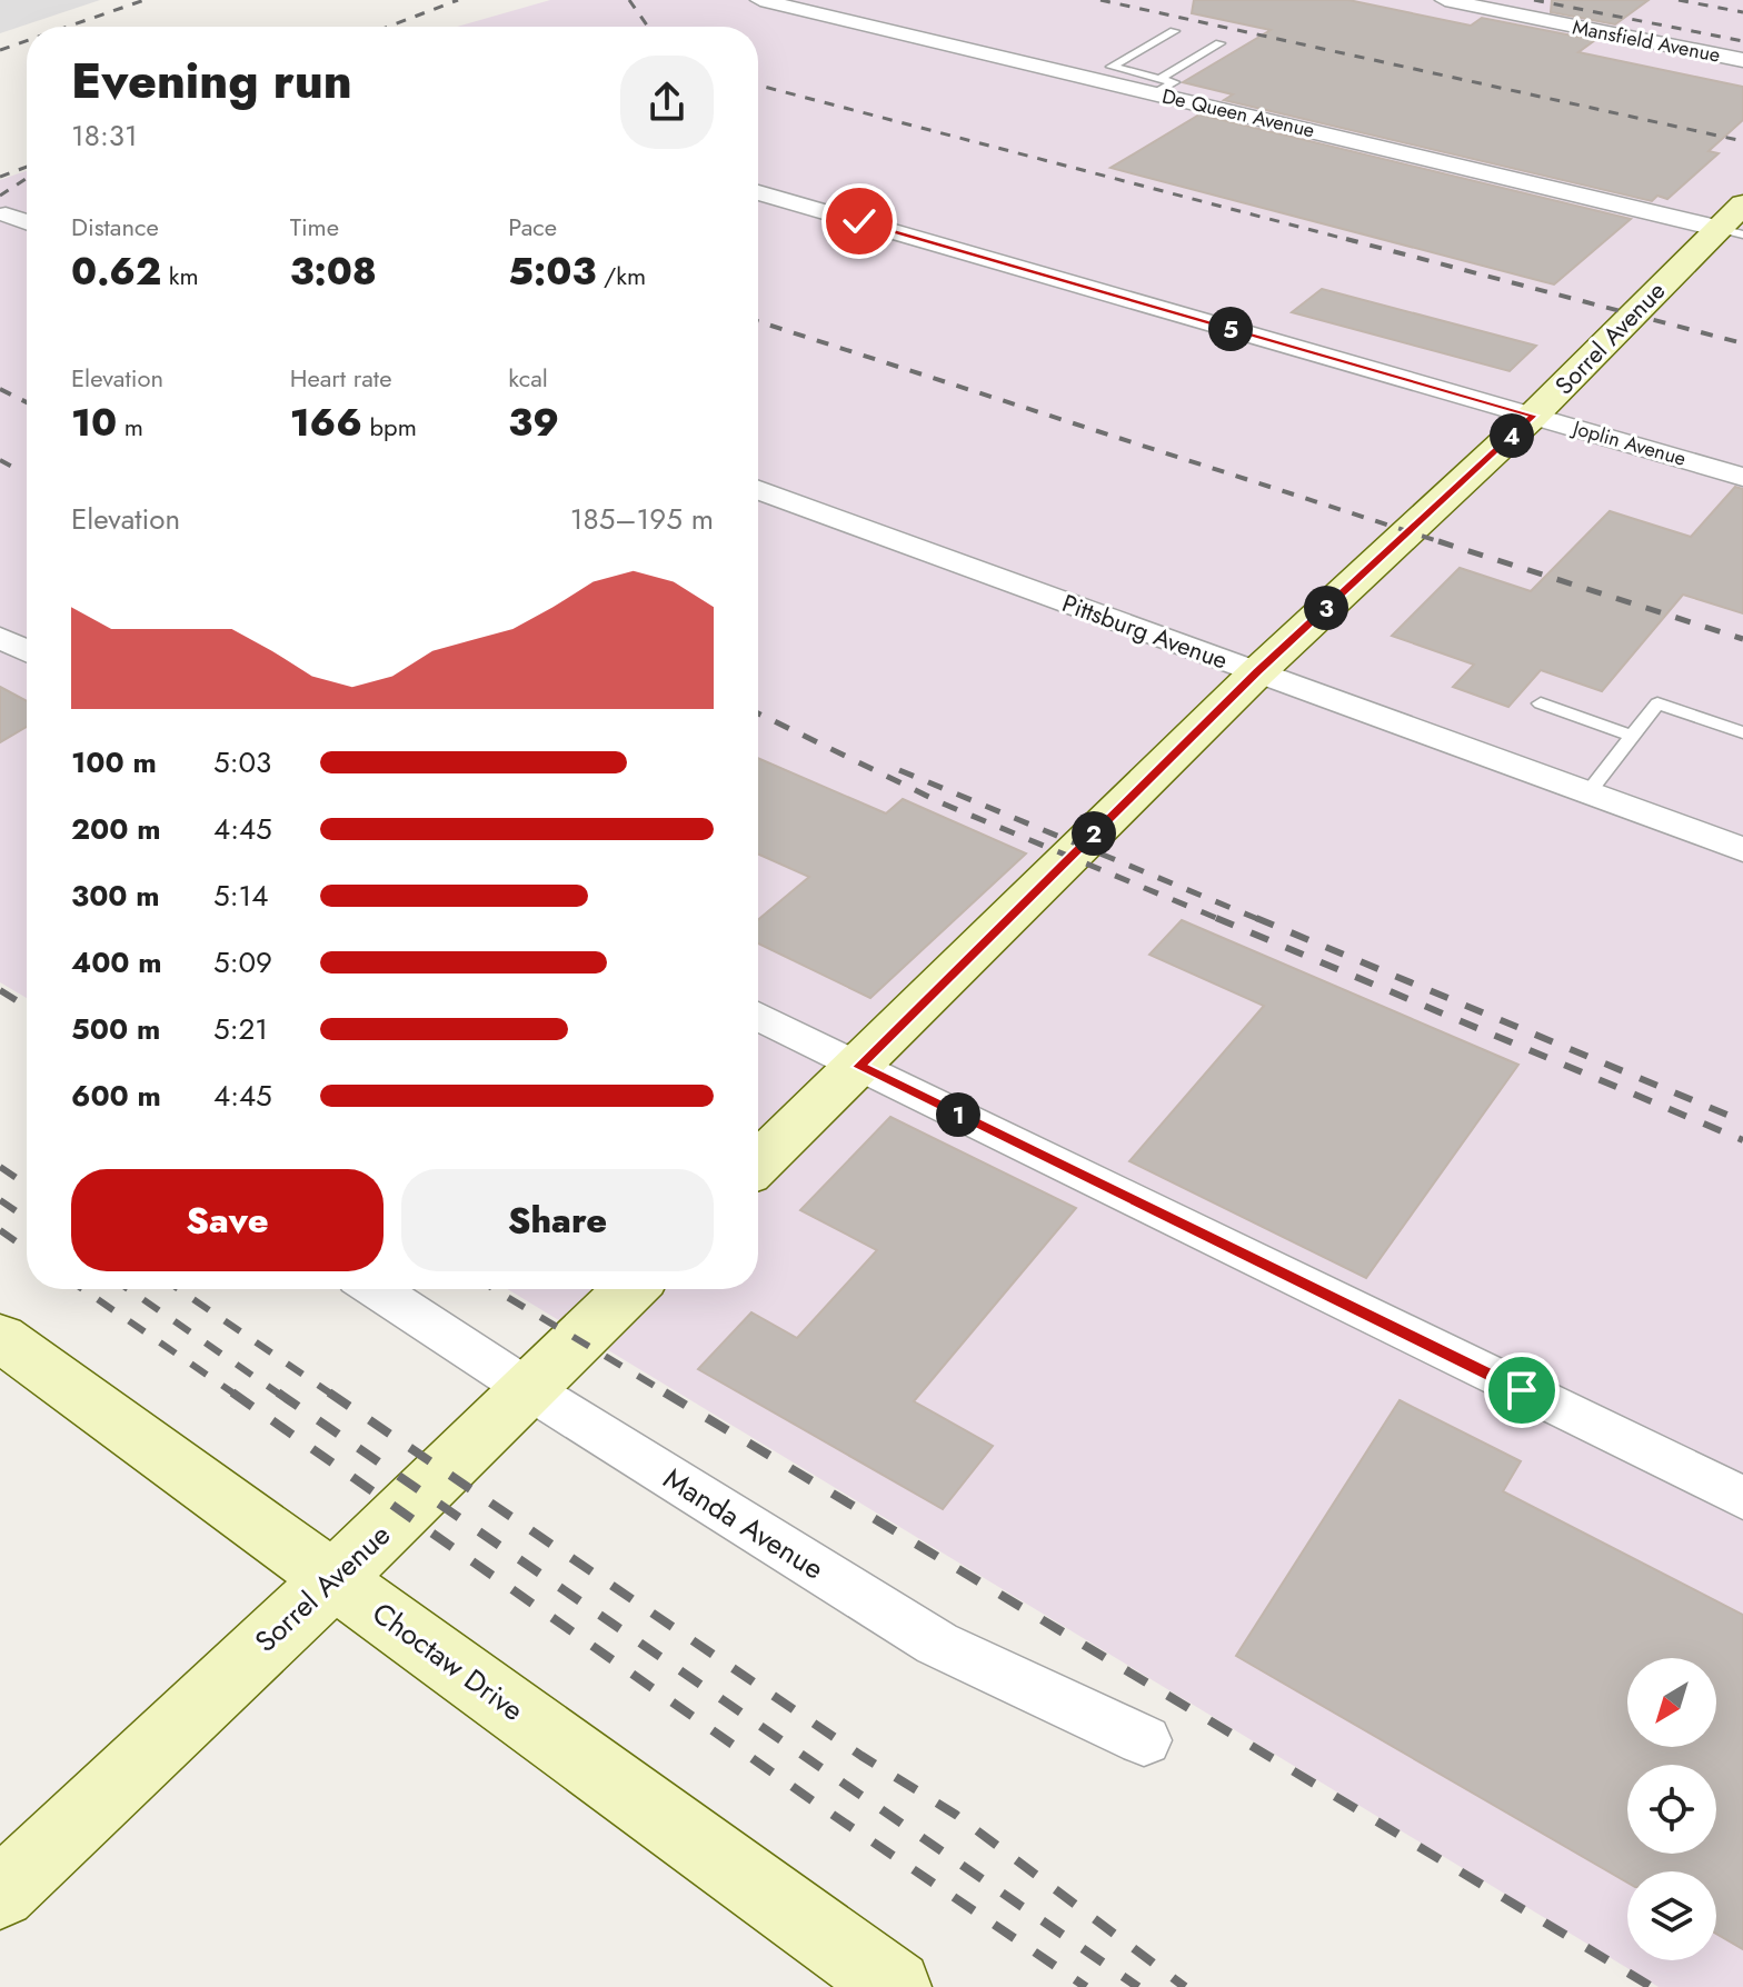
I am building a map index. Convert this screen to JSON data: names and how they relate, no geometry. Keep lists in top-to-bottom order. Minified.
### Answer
{"streets":{"street":["Mansfield Avenue","De Queen Avenue","Sorrel Avenue","Joplin Avenue","Pittsburg Avenue","Manda Avenue","Choctaw Drive"]},"crossings":[["De Queen Avenue","Sorrel Avenue"],["Sorrel Avenue","Joplin Avenue"],["Sorrel Avenue","Pittsburg Avenue"],["Sorrel Avenue","Manda Avenue"],["Sorrel Avenue","Choctaw Drive"]],"north":"bottom left","page":{"heading":["Evening run","18:31"],"stats":[["Distance","0.62 km"],["Time","3:08"],["Pace","5:03 /km"],["Elevation","10 m"],["Heart rate","166 bpm"],["kcal","39"]],"pins":["5","4","3","2","1"],"chart":["Elevation","185–195 m"],"list":[{"name":"100 m","note":"5:03"},{"name":"200 m","note":"4:45"},{"name":"300 m","note":"5:14"},{"name":"400 m","note":"5:09"},{"name":"500 m","note":"5:21"},{"name":"600 m","note":"4:45"}],"buttons":["Save","Share"]}}
